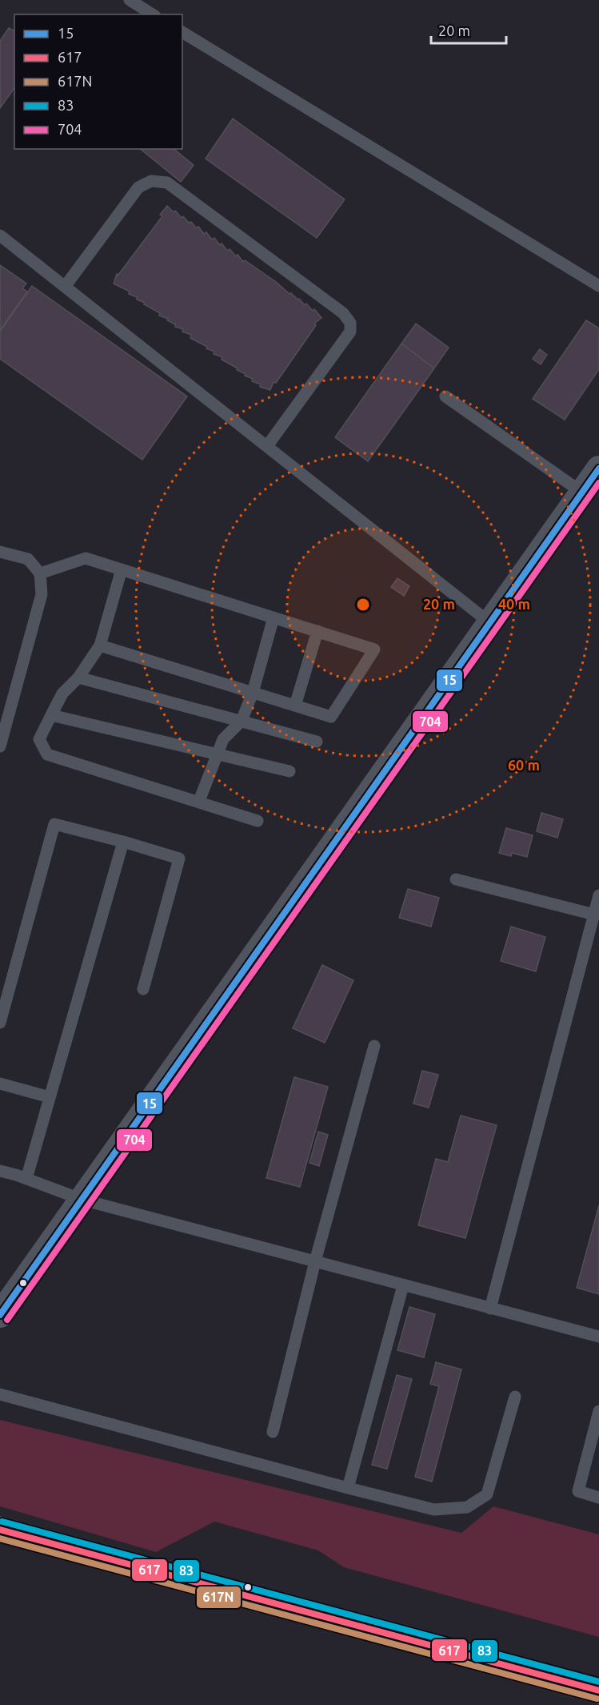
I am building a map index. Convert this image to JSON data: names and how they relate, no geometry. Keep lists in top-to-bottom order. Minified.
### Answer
{"lines":["transit line 15","transit line 704","transit line 83","transit line 617","transit line 617N"],"legend":["15","617","617N","83","704"],"scale_bar":"20 m","rings":["20 m","40 m","60 m"]}
